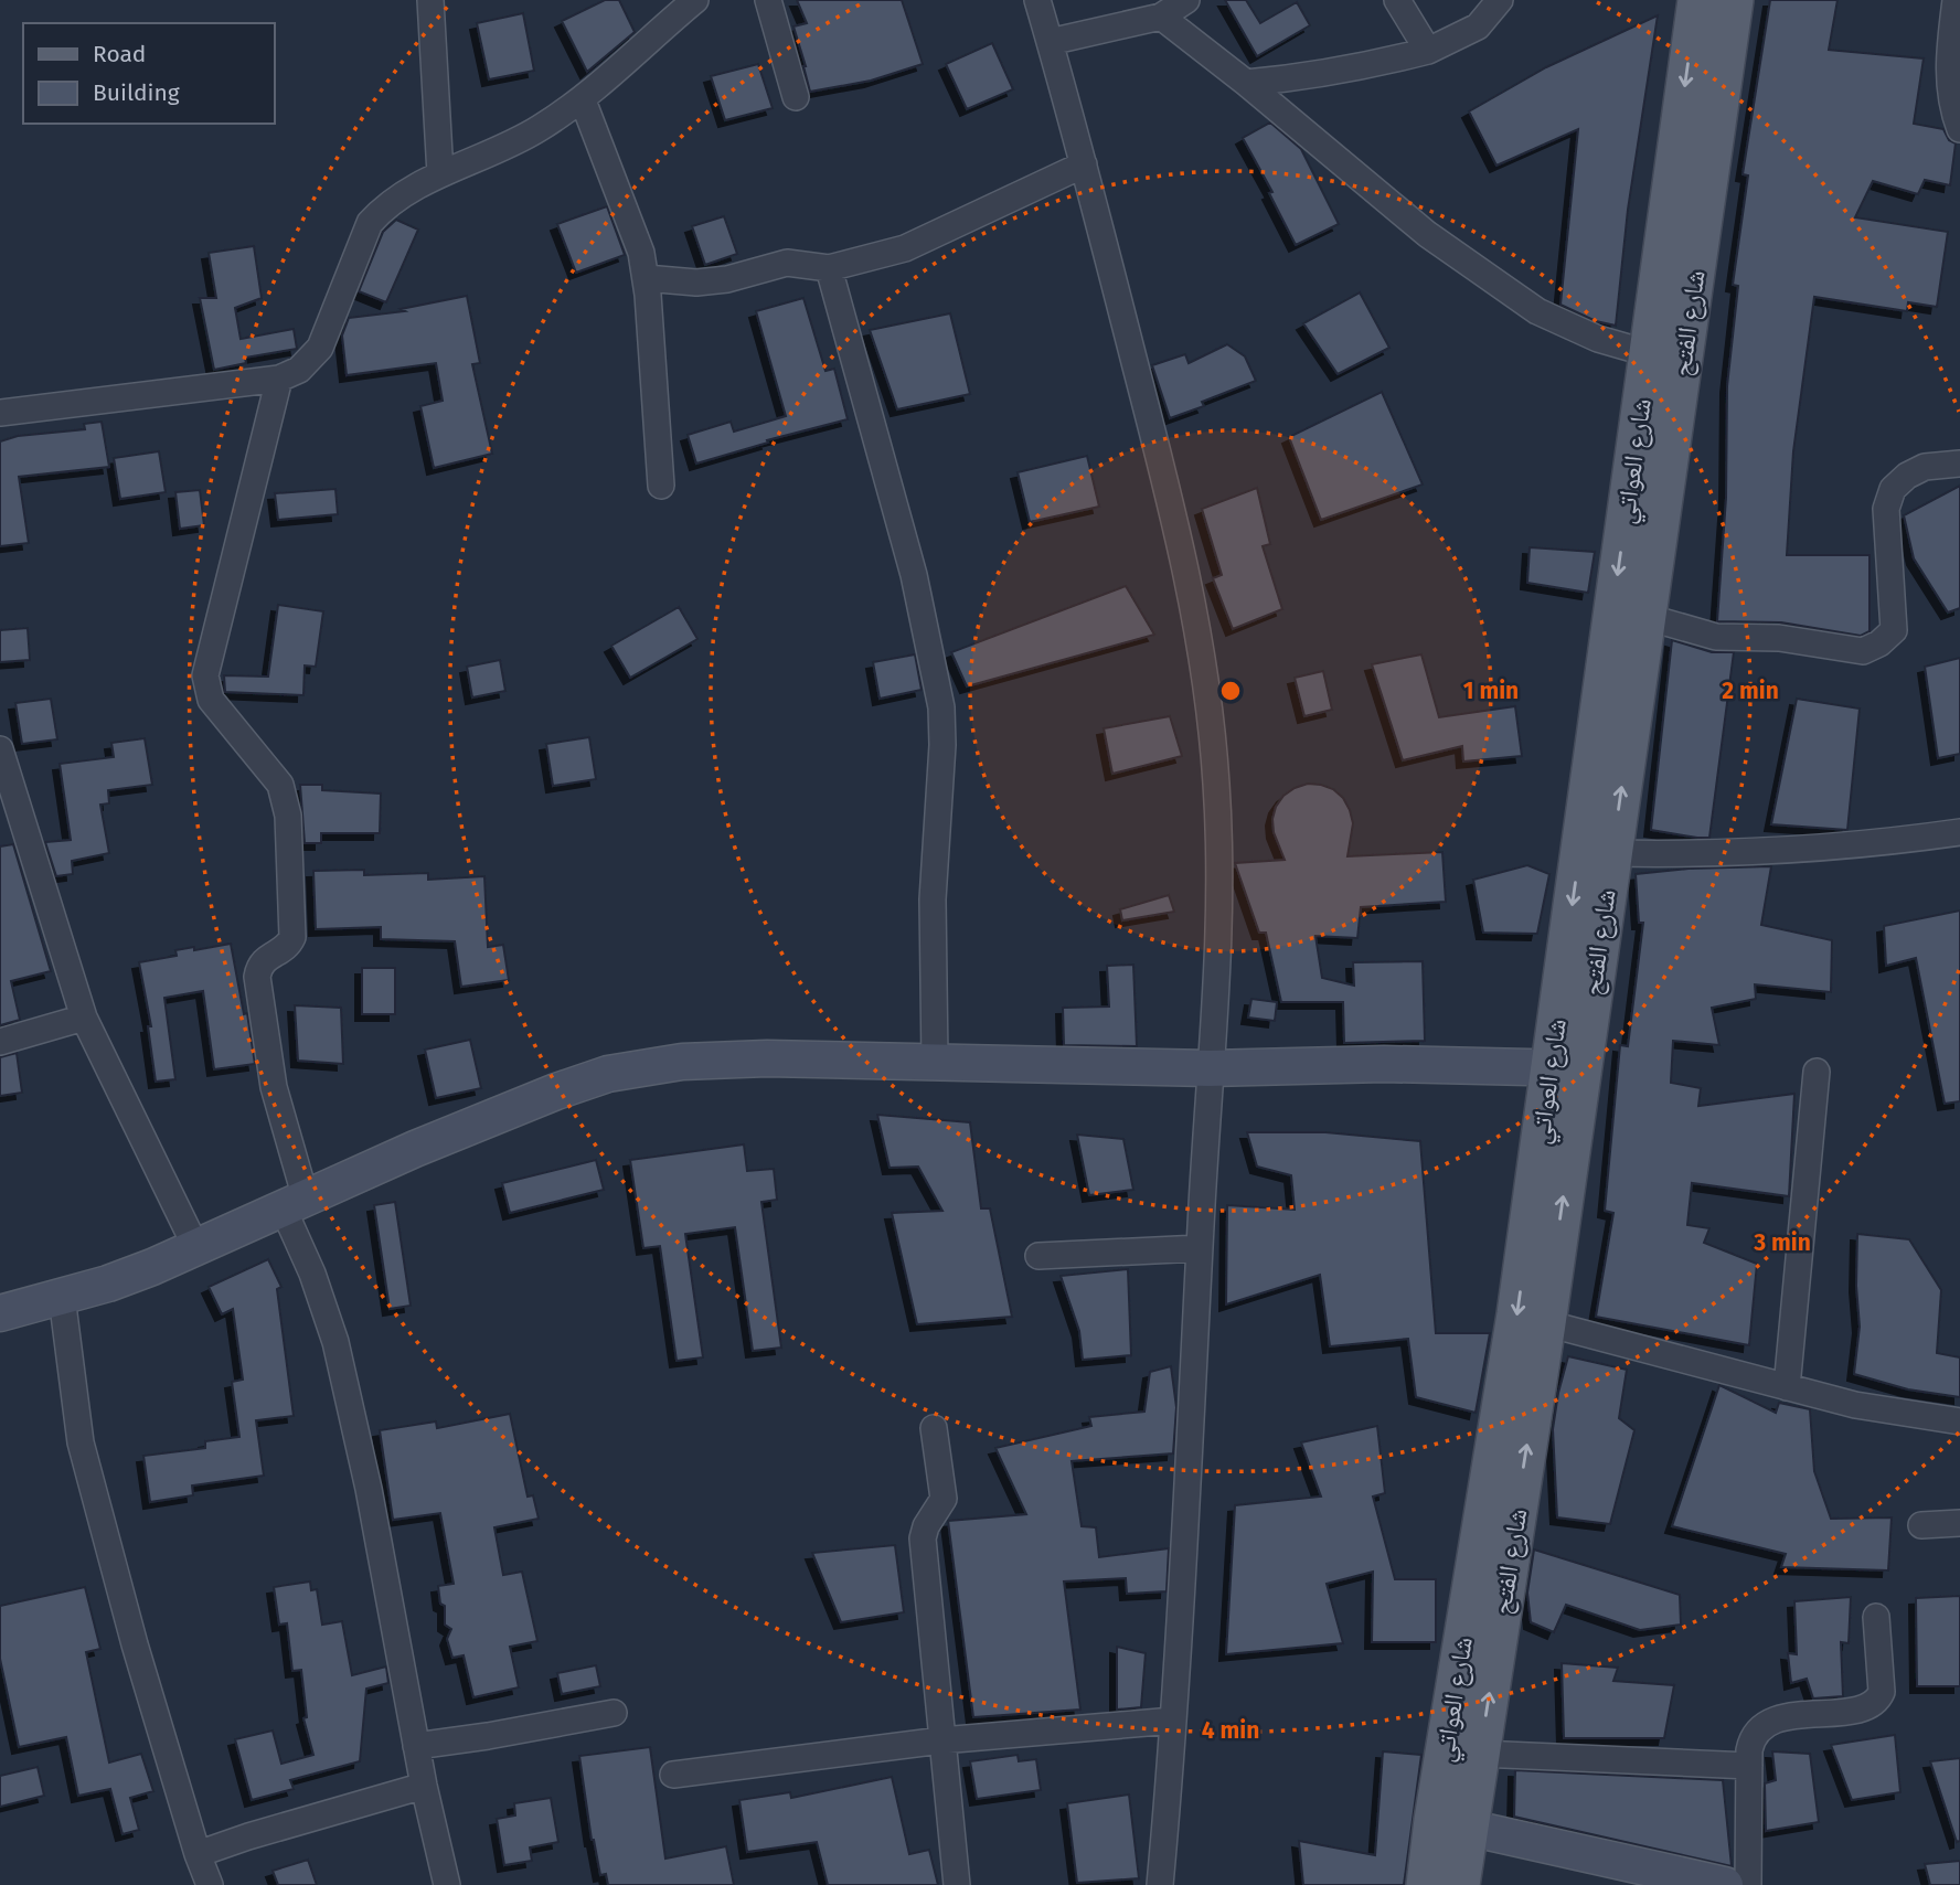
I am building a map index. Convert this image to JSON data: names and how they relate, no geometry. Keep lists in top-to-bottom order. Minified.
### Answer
{"streets":{"main road":["شارع الفتح","شارع العواتي"]},"crossings":[["شارع الفتح","شارع العواتي"]],"one_way":["شارع الفتح","شارع العواتي"],"legend":["Road","Building"],"rings":["1 min","2 min","3 min","4 min"]}
